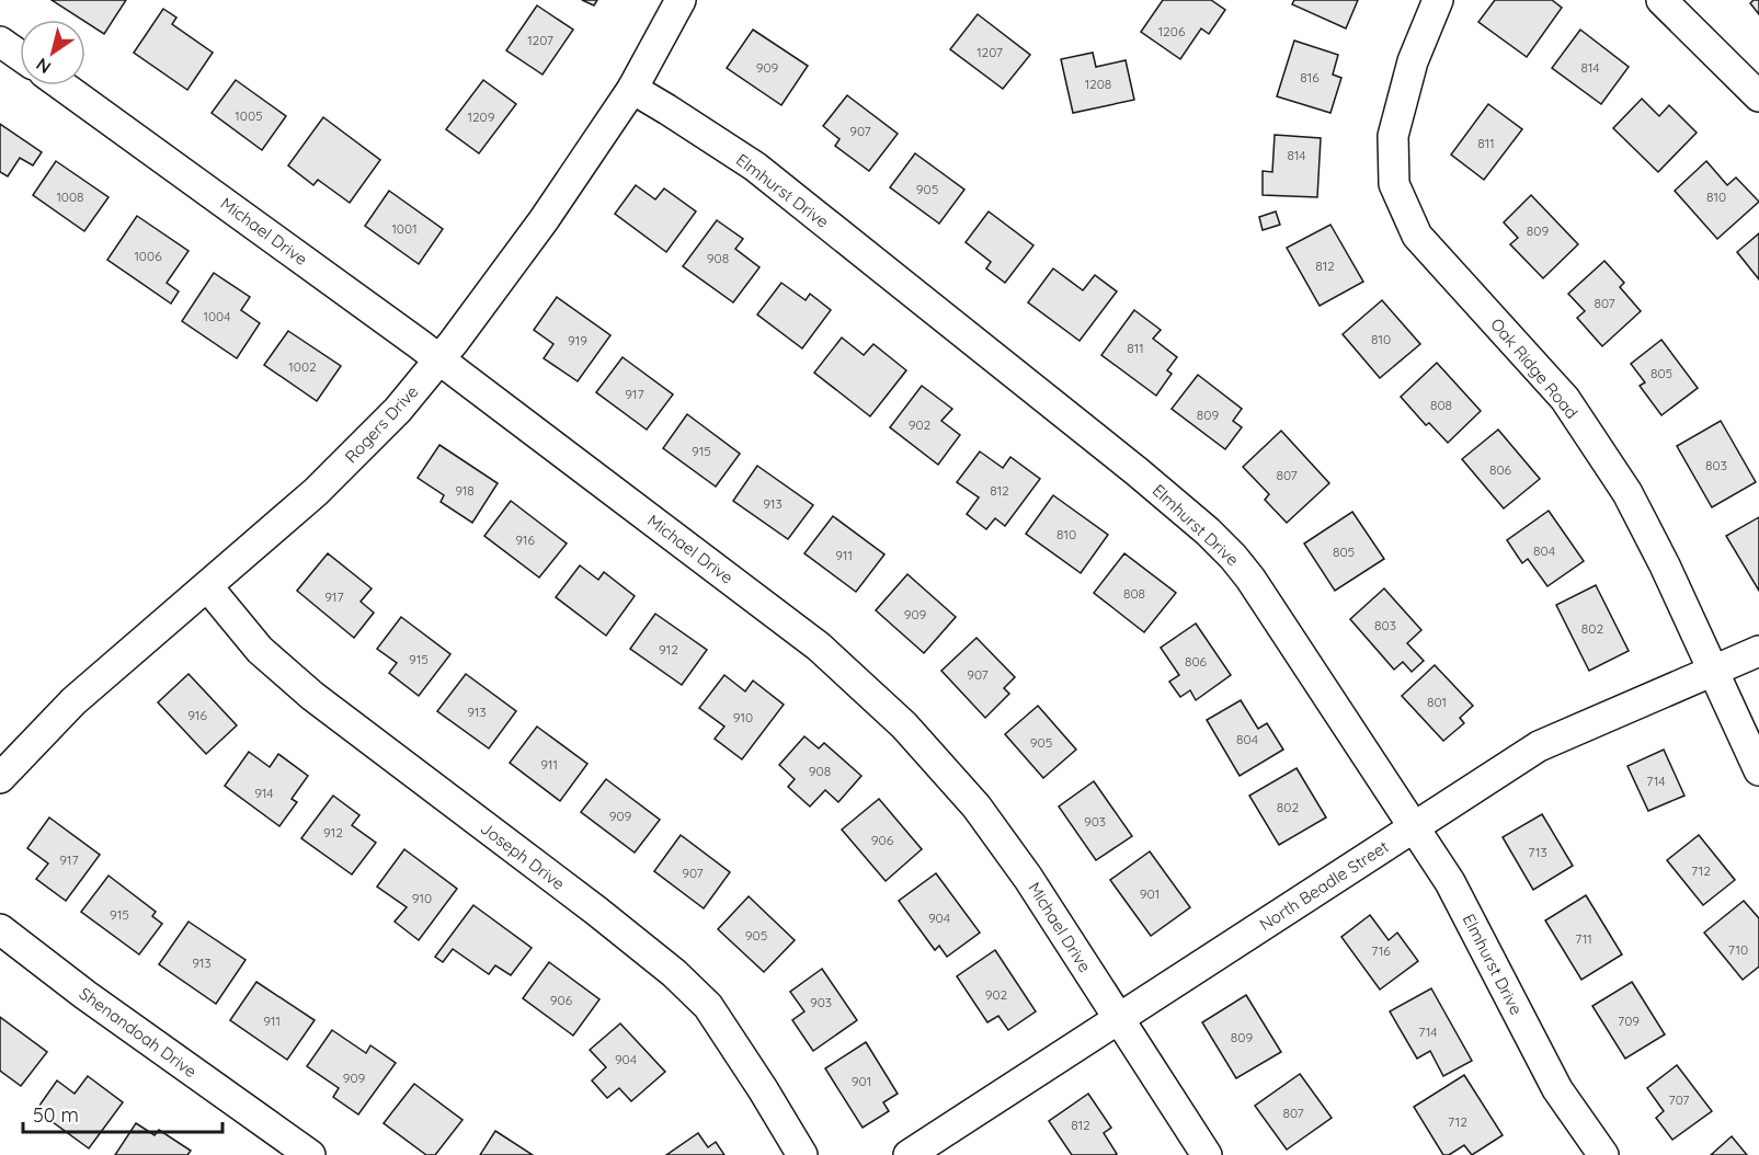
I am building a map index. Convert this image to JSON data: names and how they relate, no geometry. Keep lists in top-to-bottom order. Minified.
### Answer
{"streets":{"street":["Elmhurst Drive","Michael Drive","Oak Ridge Road","Rogers Drive","Joseph Drive","North Beadle Street","Shenandoah Drive"]},"crossings":[["Elmhurst Drive","Rogers Drive"],["Elmhurst Drive","North Beadle Street"],["Michael Drive","Rogers Drive"],["Michael Drive","North Beadle Street"],["Oak Ridge Road","North Beadle Street"],["Rogers Drive","Joseph Drive"]],"house_numbers":["1206","1207","1207","909","814","816","1208","1005","1209","907","811","814","905","1008","810","1001","809","1006","908","812","807","1004","810","919","811","1002","805","917","808","809","902","915","803","806","807","918","812","913","810","916","804","805","911","808","917","909","803","802","912","915","806","907","801","913","916","910","804","905","911","908","714","914","802","909","903","912","906","713","917","712","907","901","910","915","904","905","711","710","716","913","902","906","903","911","709","714","809","904","909","901","707","807","712","812"],"scale_bar":"50 m","north":"bottom left"}
